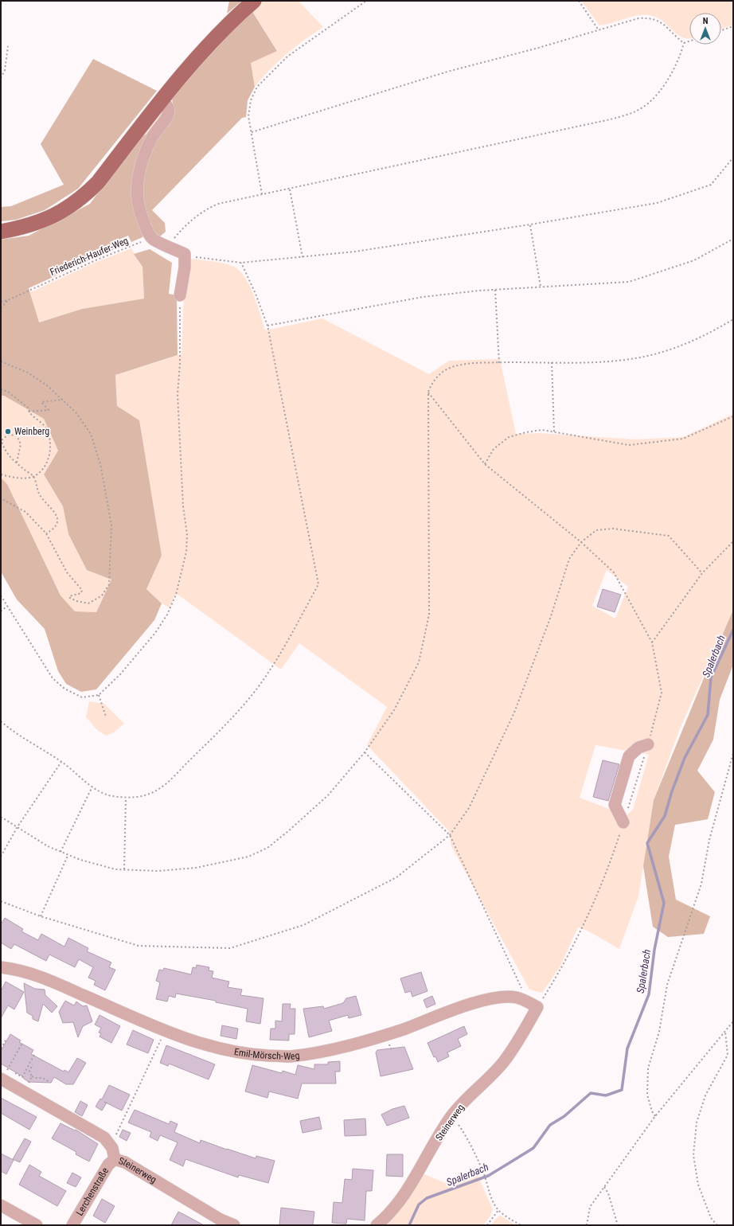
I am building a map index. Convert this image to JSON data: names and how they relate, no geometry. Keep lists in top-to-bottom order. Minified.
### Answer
{"streets":{"street":["Emil-Mörsch-Weg","Steinerweg","Lerchenstraße"],"path":["Friederich-Haufer-Weg"]},"crossings":[["Emil-Mörsch-Weg","Steinerweg"],["Steinerweg","Lerchenstraße"]],"water":["Spalerbach"],"places":["Weinberg"],"north":"top"}
